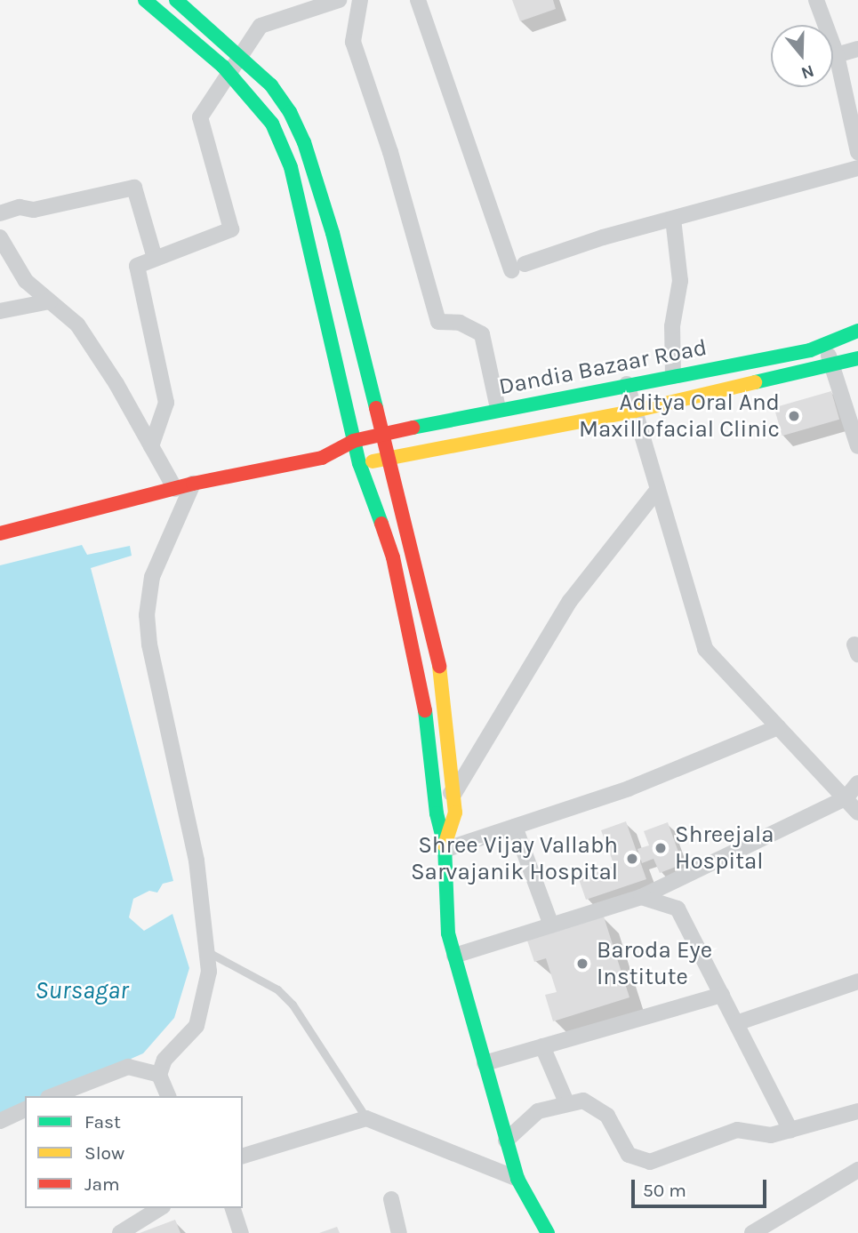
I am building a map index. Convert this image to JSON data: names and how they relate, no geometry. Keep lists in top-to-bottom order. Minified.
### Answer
{"streets":{"street":["Dandia Bazaar Road"]},"water":["Sursagar"],"places":["Aditya Oral And Maxillofacial Clinic","Shreejala Hospital","Shree Vijay Vallabh Sarvajanik Hospital","Baroda Eye Institute"],"legend":["Fast","Slow","Jam"],"scale_bar":"50 m","north":"bottom"}
